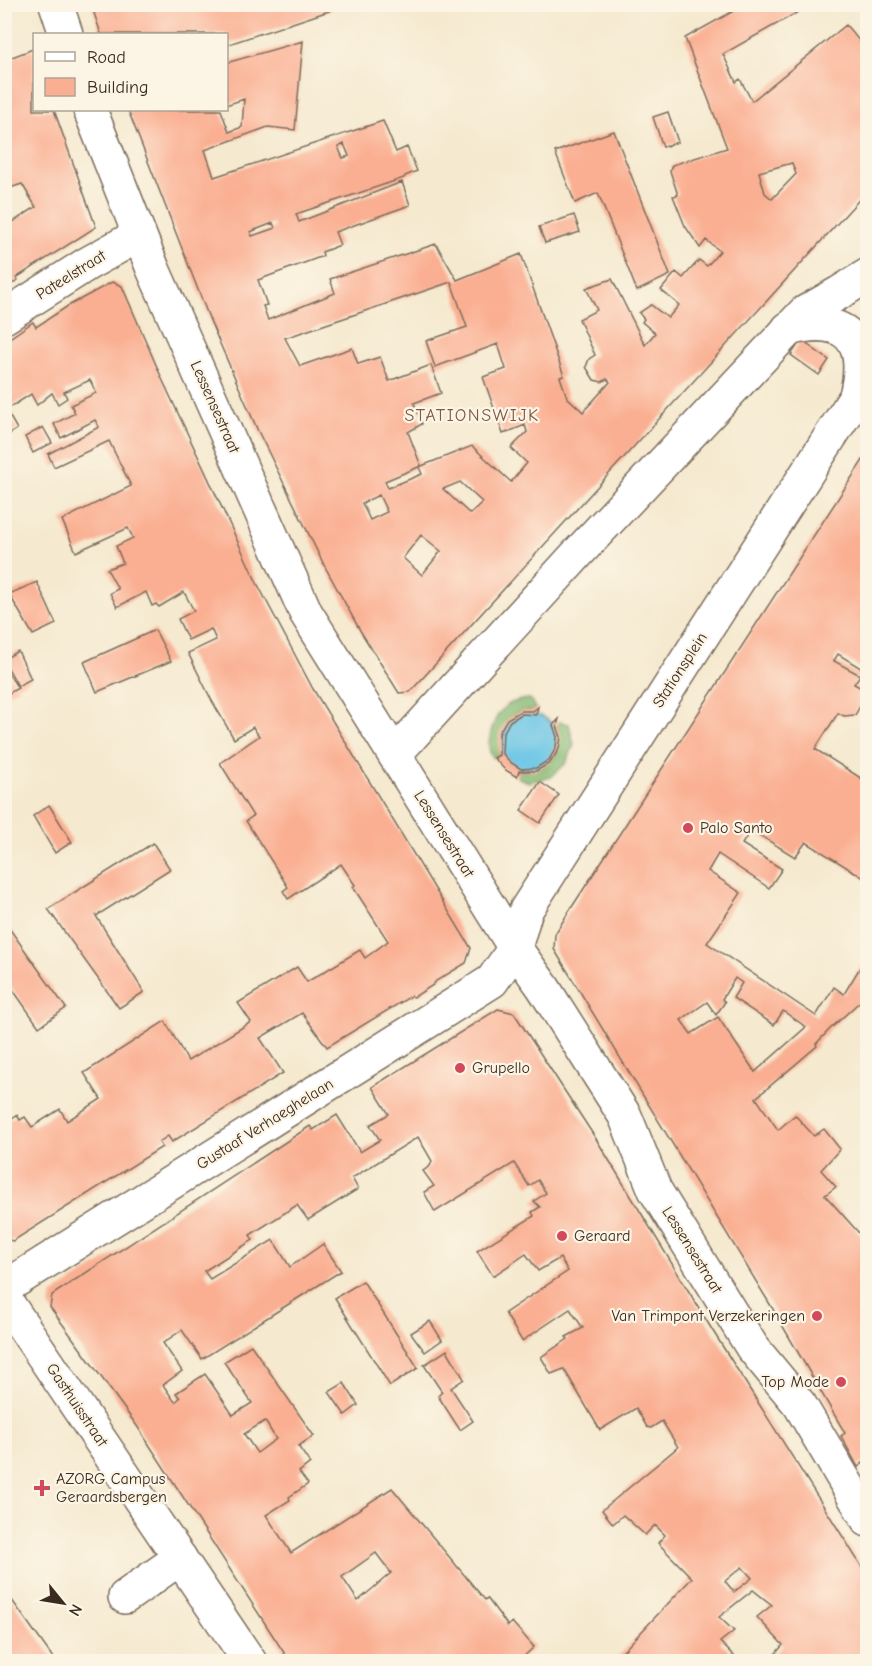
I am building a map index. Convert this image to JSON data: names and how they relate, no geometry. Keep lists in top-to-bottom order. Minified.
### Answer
{"streets":{"street":["Pateelstraat","Lessensestraat","Stationsplein","Gustaaf Verhaeghelaan","Gasthuisstraat"]},"crossings":[["Pateelstraat","Lessensestraat"],["Lessensestraat","Stationsplein"],["Lessensestraat","Gustaaf Verhaeghelaan"],["Stationsplein","Gustaaf Verhaeghelaan"]],"districts":["STATIONSWIJK"],"places":{"other":["Palo Santo","Grupello","Geraard","Van Trimpont Verzekeringen","Top Mode"],"health":["AZORG Campus Geraardsbergen"]},"legend":["Road","Building"],"north":"bottom right"}
